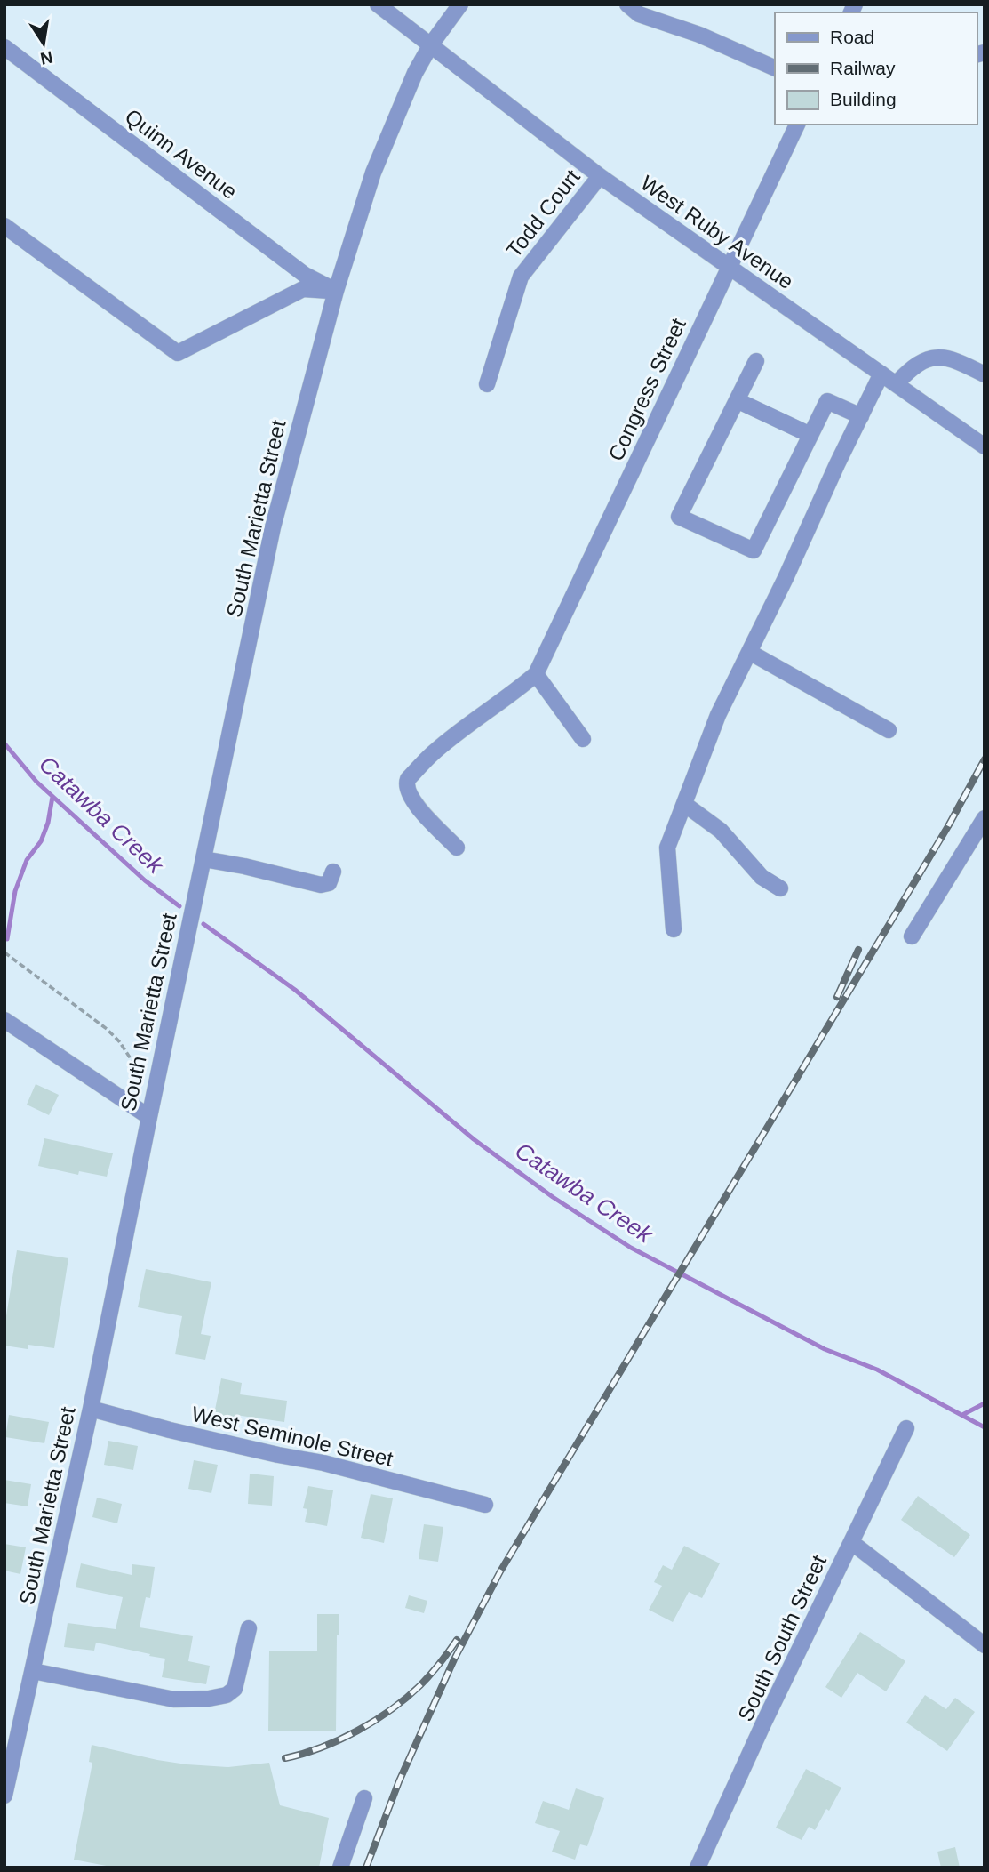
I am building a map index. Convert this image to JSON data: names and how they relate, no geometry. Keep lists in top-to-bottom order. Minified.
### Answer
{"streets":{"street":["Quinn Avenue","Todd Court","West Ruby Avenue","Congress Street","South Marietta Street","West Seminole Street","South South Street"]},"crossings":[["Quinn Avenue","South Marietta Street"],["Todd Court","West Ruby Avenue"],["West Ruby Avenue","Congress Street"],["West Ruby Avenue","South Marietta Street"],["South Marietta Street","West Seminole Street"]],"water":["Catawba Creek"],"legend":["Road","Railway","Building"],"north":"bottom"}
